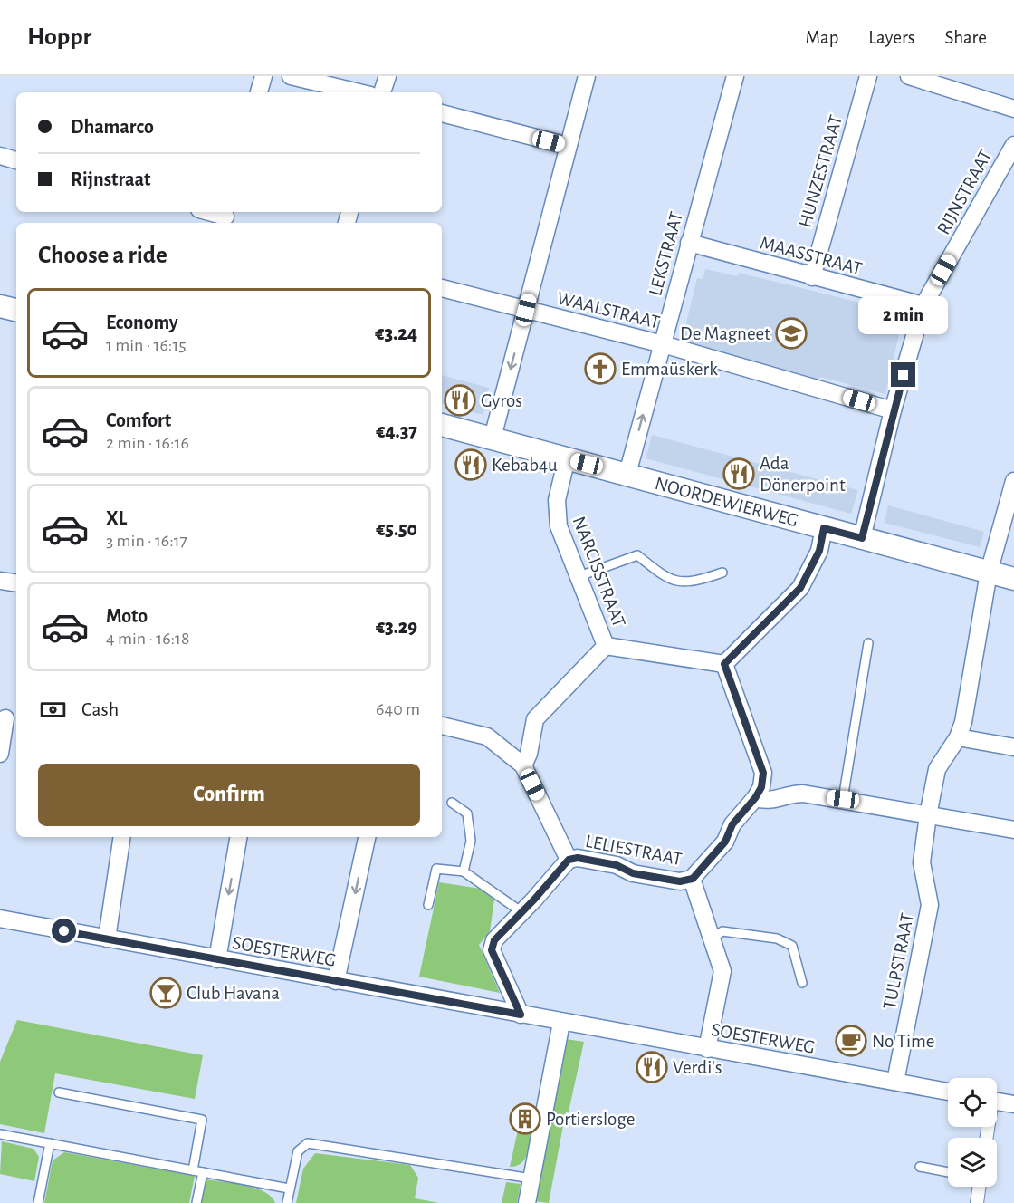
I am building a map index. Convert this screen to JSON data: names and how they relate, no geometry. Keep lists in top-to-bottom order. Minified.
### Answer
{"streets":{"street":["HUNZESTRAAT","RIJNSTRAAT","LEKSTRAAT","MAASSTRAAT","WAALSTRAAT","NOORDEWIERWEG","NARCISSTRAAT","LELIESTRAAT","SOESTERWEG","TULPSTRAAT"]},"crossings":[["HUNZESTRAAT","MAASSTRAAT"],["RIJNSTRAAT","MAASSTRAAT"],["RIJNSTRAAT","WAALSTRAAT"],["RIJNSTRAAT","NOORDEWIERWEG"],["LEKSTRAAT","MAASSTRAAT"],["LEKSTRAAT","WAALSTRAAT"],["LEKSTRAAT","NOORDEWIERWEG"],["NOORDEWIERWEG","NARCISSTRAAT"],["NOORDEWIERWEG","TULPSTRAAT"],["LELIESTRAAT","SOESTERWEG"],["SOESTERWEG","TULPSTRAAT"]],"places":{"school or university":["De Magneet"],"church":["Emmaüskerk"],"restaurant":["Gyros","Kebab4u","Ada Dönerpoint","Verdi's"],"bar":["Club Havana"],"cafe":["No Time"],"building":["Portiersloge"]},"page":{"header":"Hoppr","nav":["Map","Layers","Share"],"banner":["Dhamarco","Rijnstraat"],"heading":"Choose a ride","list":[{"name":"Economy","note":"1 min · 16:15","value":"€3.24"},{"name":"Comfort","note":"2 min · 16:16","value":"€4.37"},{"name":"XL","note":"3 min · 16:17","value":"€5.50"},{"name":"Moto","note":"4 min · 16:18","value":"€3.29"}],"bubble":"2 min","pay":["Cash","640 m"],"buttons":"Confirm"}}
